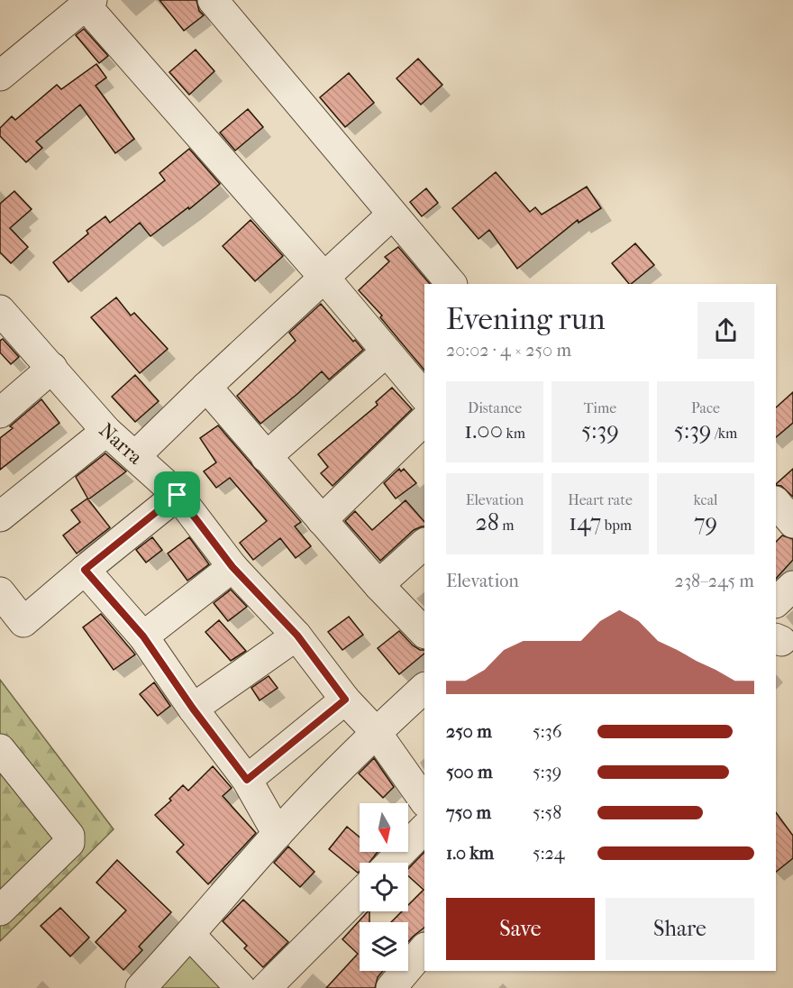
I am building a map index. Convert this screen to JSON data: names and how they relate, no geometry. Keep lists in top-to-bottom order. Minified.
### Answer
{"streets":{"street":["Narra"]},"north":"bottom","page":{"heading":["Evening run","20:02 · 4 × 250 m"],"stats":[["Distance","1.00 km"],["Time","5:39"],["Pace","5:39 /km"],["Elevation","28 m"],["Heart rate","147 bpm"],["kcal","79"]],"chart":["Elevation","238–245 m"],"list":[{"name":"250 m","note":"5:36"},{"name":"500 m","note":"5:39"},{"name":"750 m","note":"5:58"},{"name":"1.0 km","note":"5:24"}],"buttons":["Save","Share"]}}
